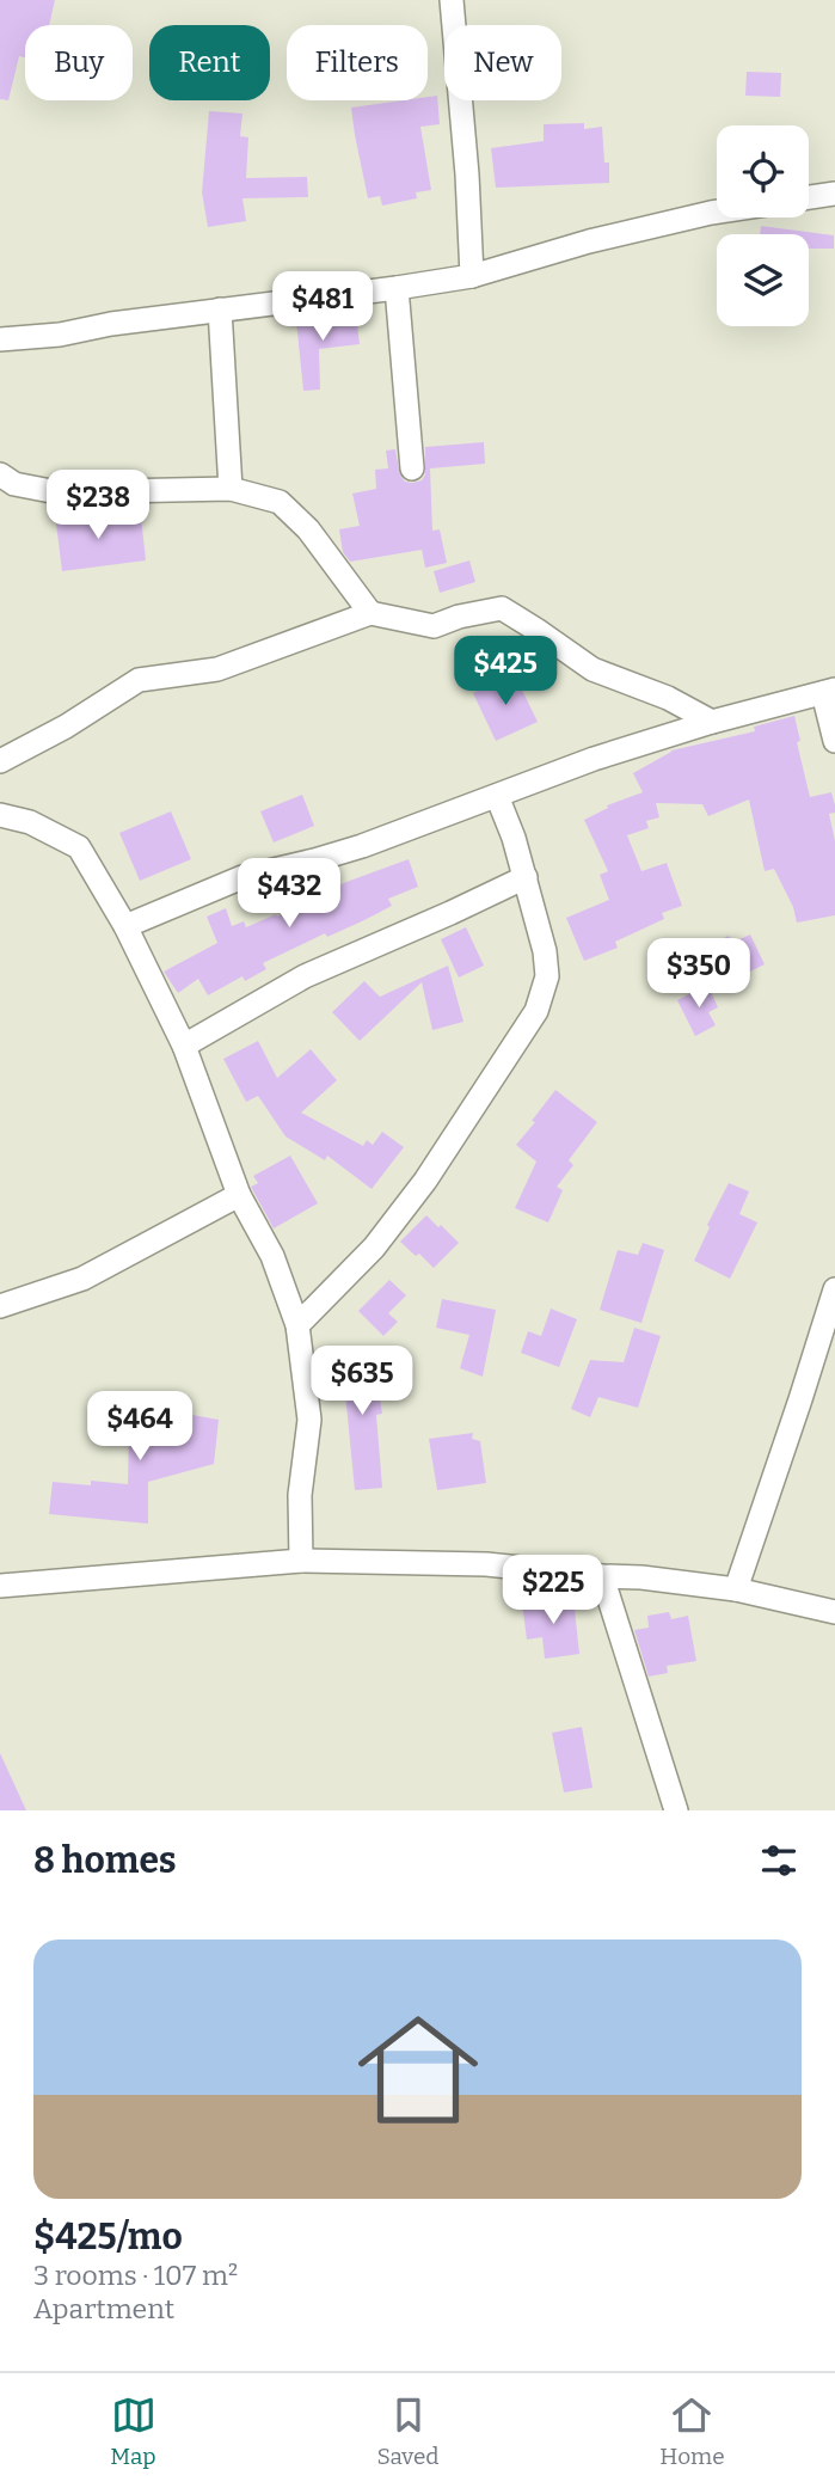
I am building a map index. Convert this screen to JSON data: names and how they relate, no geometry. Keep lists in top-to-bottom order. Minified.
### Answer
{"page":{"chip":["Buy","Rent","Filters","New"],"price":["$481","$238","$425","$432","$350","$635","$464","$225"],"heading":"8 homes","list":[{"name":"$425/mo","note":"3 rooms · 107 m² · Apartment"}],"tabs":["Map","Saved","Home"]}}
